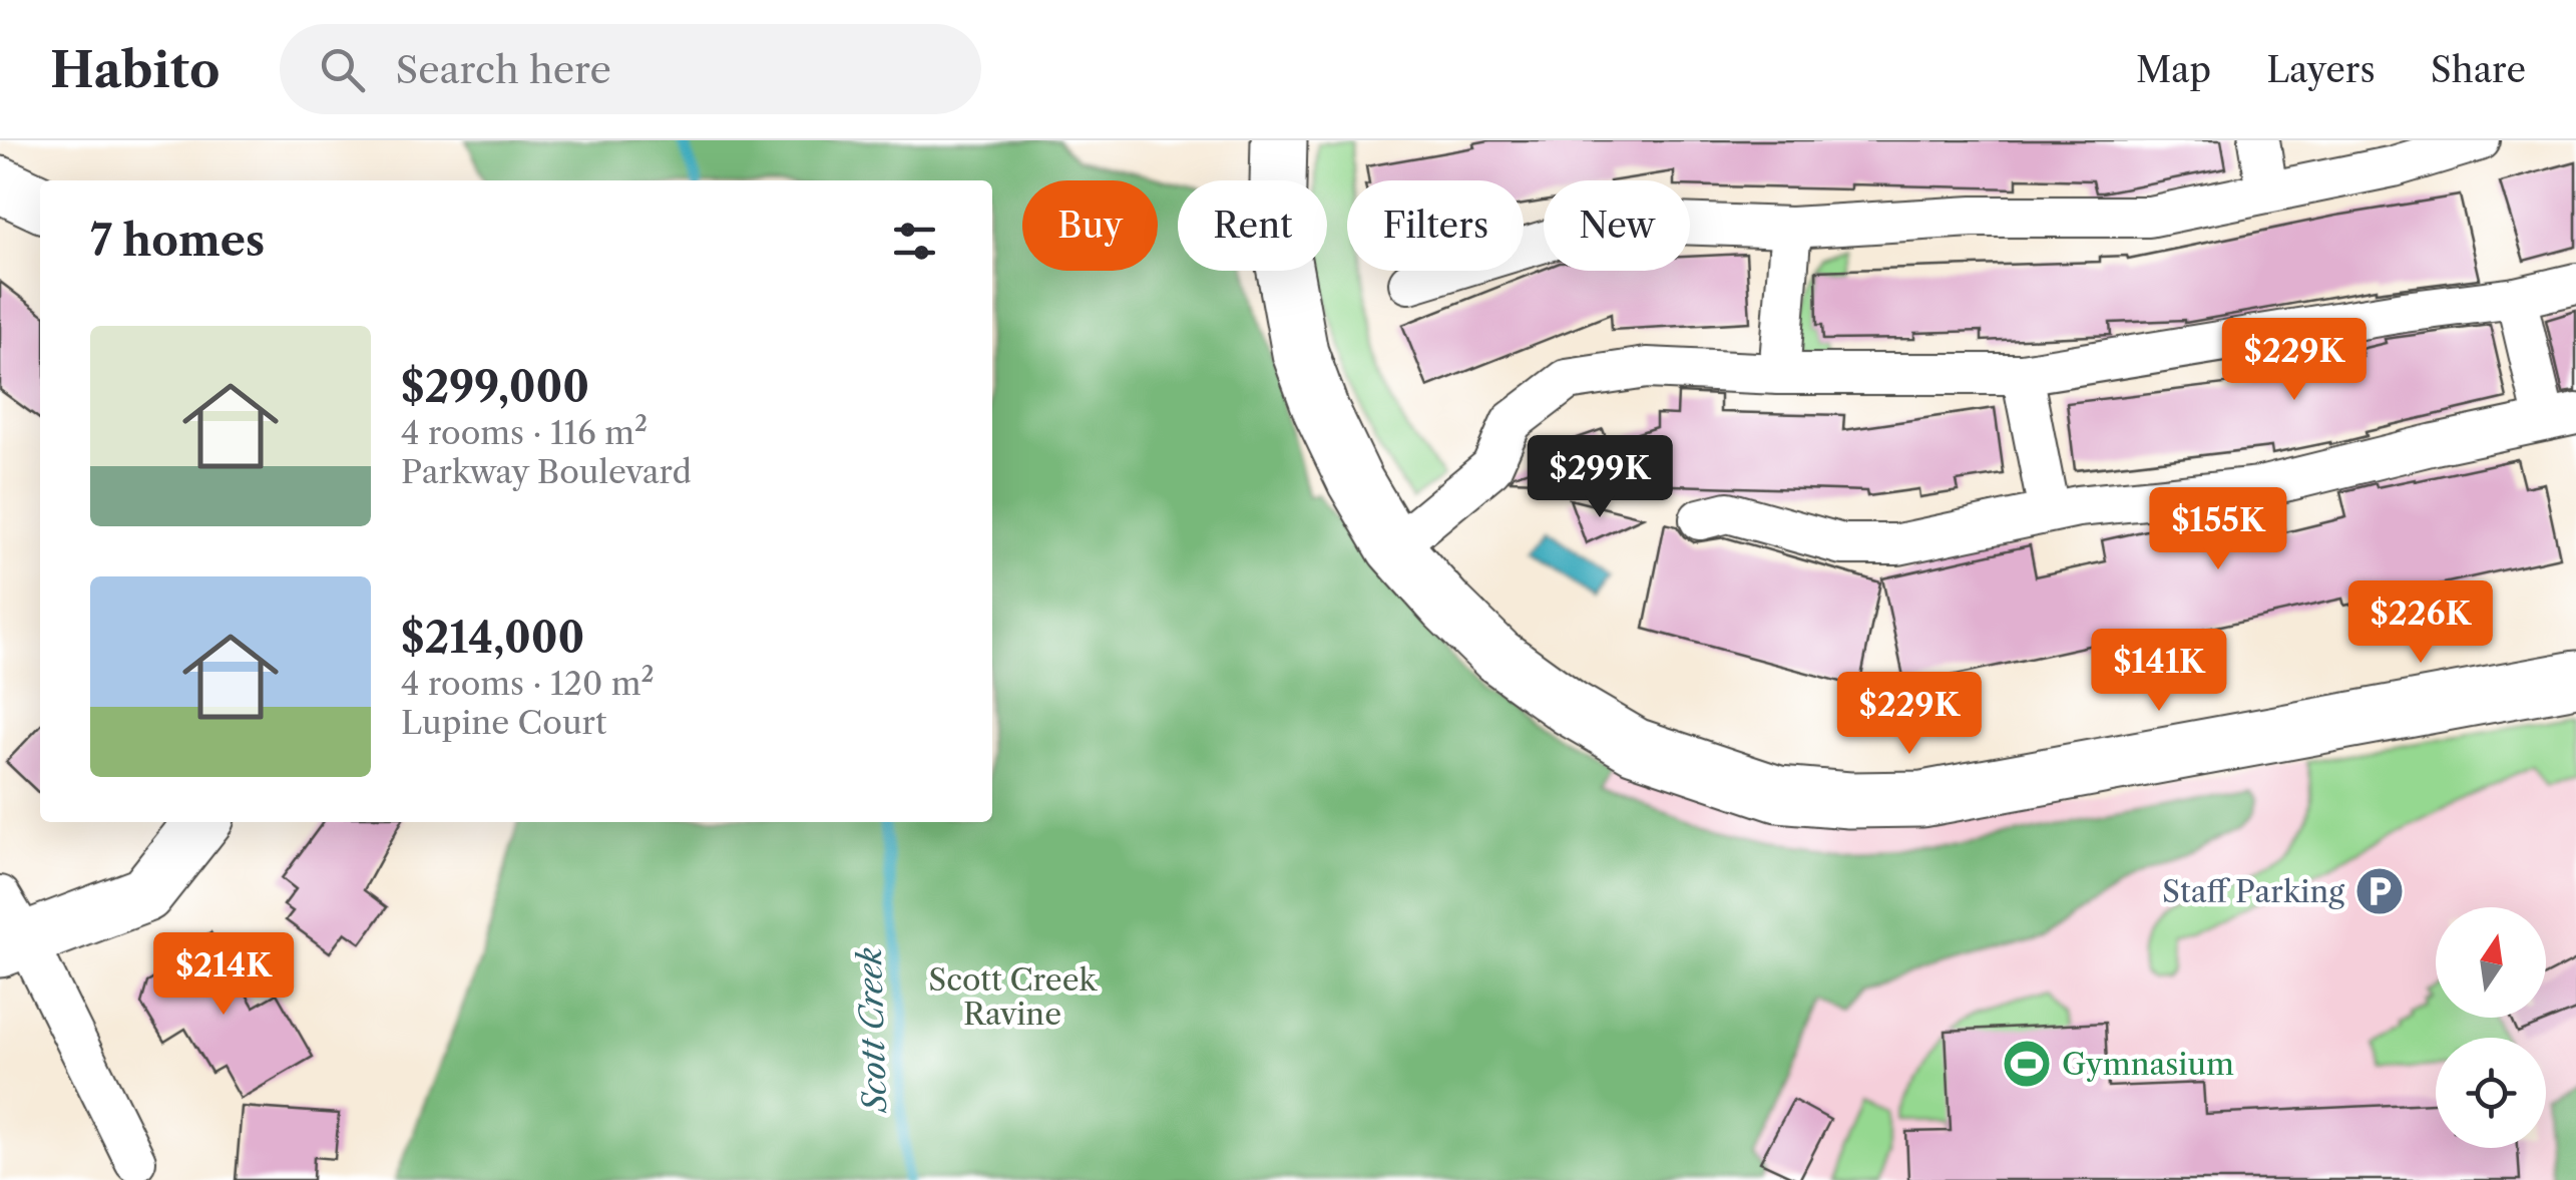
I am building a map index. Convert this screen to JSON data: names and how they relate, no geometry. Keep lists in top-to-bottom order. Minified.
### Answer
{"water":["Scott Creek"],"parks":["Scott Creek Ravine"],"places":{"parking":["Staff Parking"],"sports":["Gymnasium"]},"north":"top","page":{"header":"Habito","search":"Search here","nav":["Map","Layers","Share"],"chip":["Buy","Rent","Filters","New"],"heading":"7 homes","list":[{"name":"$299,000","note":"4 rooms · 116 m² · Parkway Boulevard"},{"name":"$214,000","note":"4 rooms · 120 m² · Lupine Court"}],"price":["$229K","$299K","$155K","$226K","$141K","$229K","$214K"]}}
